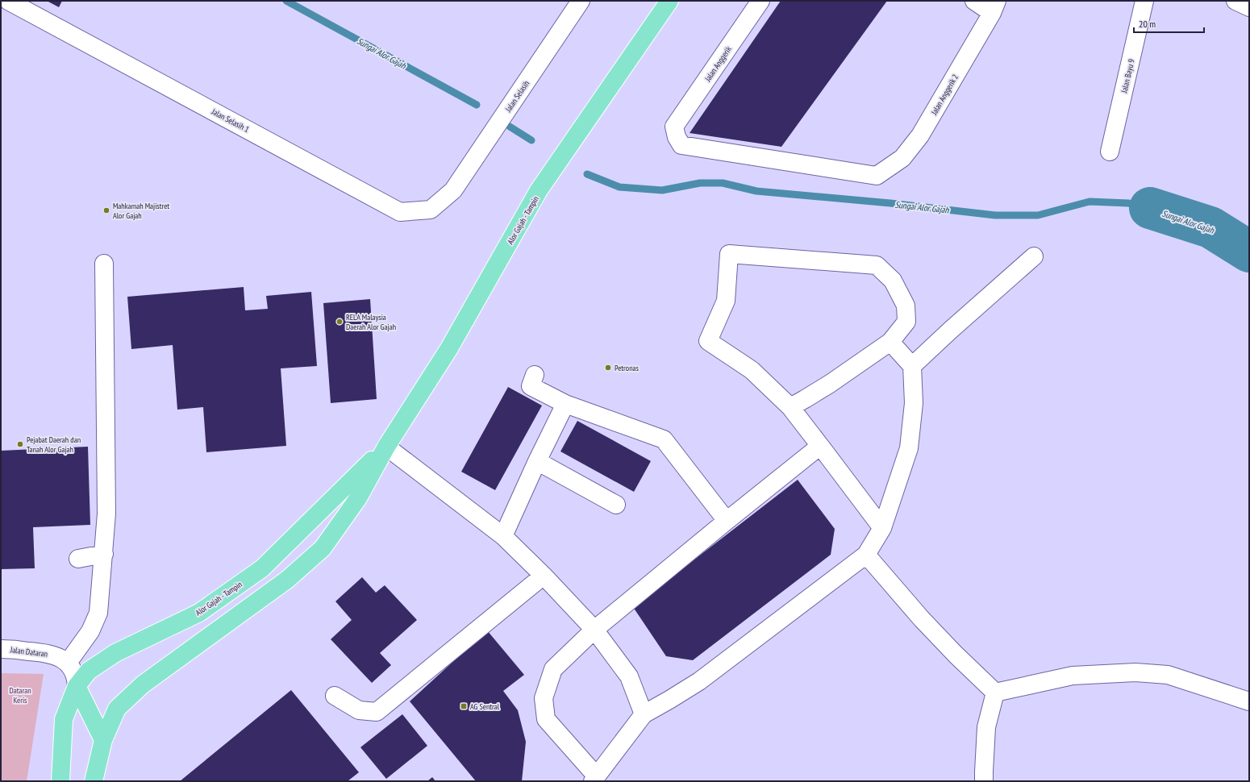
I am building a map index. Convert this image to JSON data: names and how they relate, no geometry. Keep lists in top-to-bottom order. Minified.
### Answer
{"streets":{"main road":["Alor Gajah - Tampin"],"street":["Jalan Anggerik","Jalan Bayu 9","Jalan Anggerik 2","Jalan Selasih","Jalan Selasih 1","Jalan Dataran"]},"crossings":[["Jalan Anggerik","Jalan Anggerik 2"],["Jalan Selasih","Jalan Selasih 1"]],"water":["Sungai Alor Gajah"],"parks":["Dataran Keris"],"places":{"other":["Mahkamah Majistret Alor Gajah","RELA Malaysia Daerah Alor Gajah","Petronas","Pejabat Daerah dan Tanah Alor Gajah"],"transit":["AG Sentral"]},"scale_bar":"20 m"}
